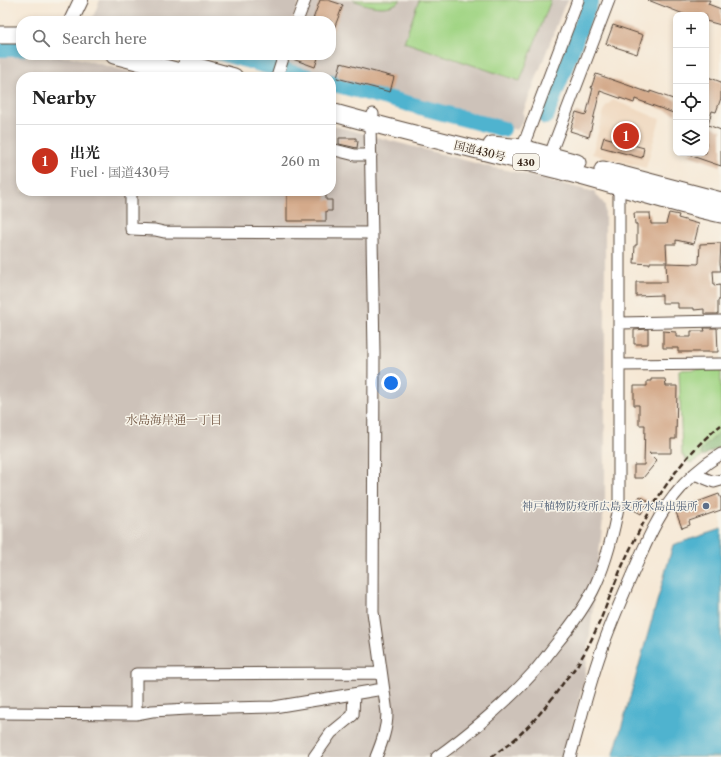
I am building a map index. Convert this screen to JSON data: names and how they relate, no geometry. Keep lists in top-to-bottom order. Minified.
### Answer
{"streets":{"highway":["国道430号","430"]},"districts":["水島海岸通一丁目"],"places":["神戸植物防疫所広島支所水島出張所"],"page":{"map_buttons":["+","−"],"search":"Search here","heading":"Nearby","pins":"1","list":[{"mark":"1","name":"出光","note":"Fuel · 国道430号","value":"260 m"}]}}
